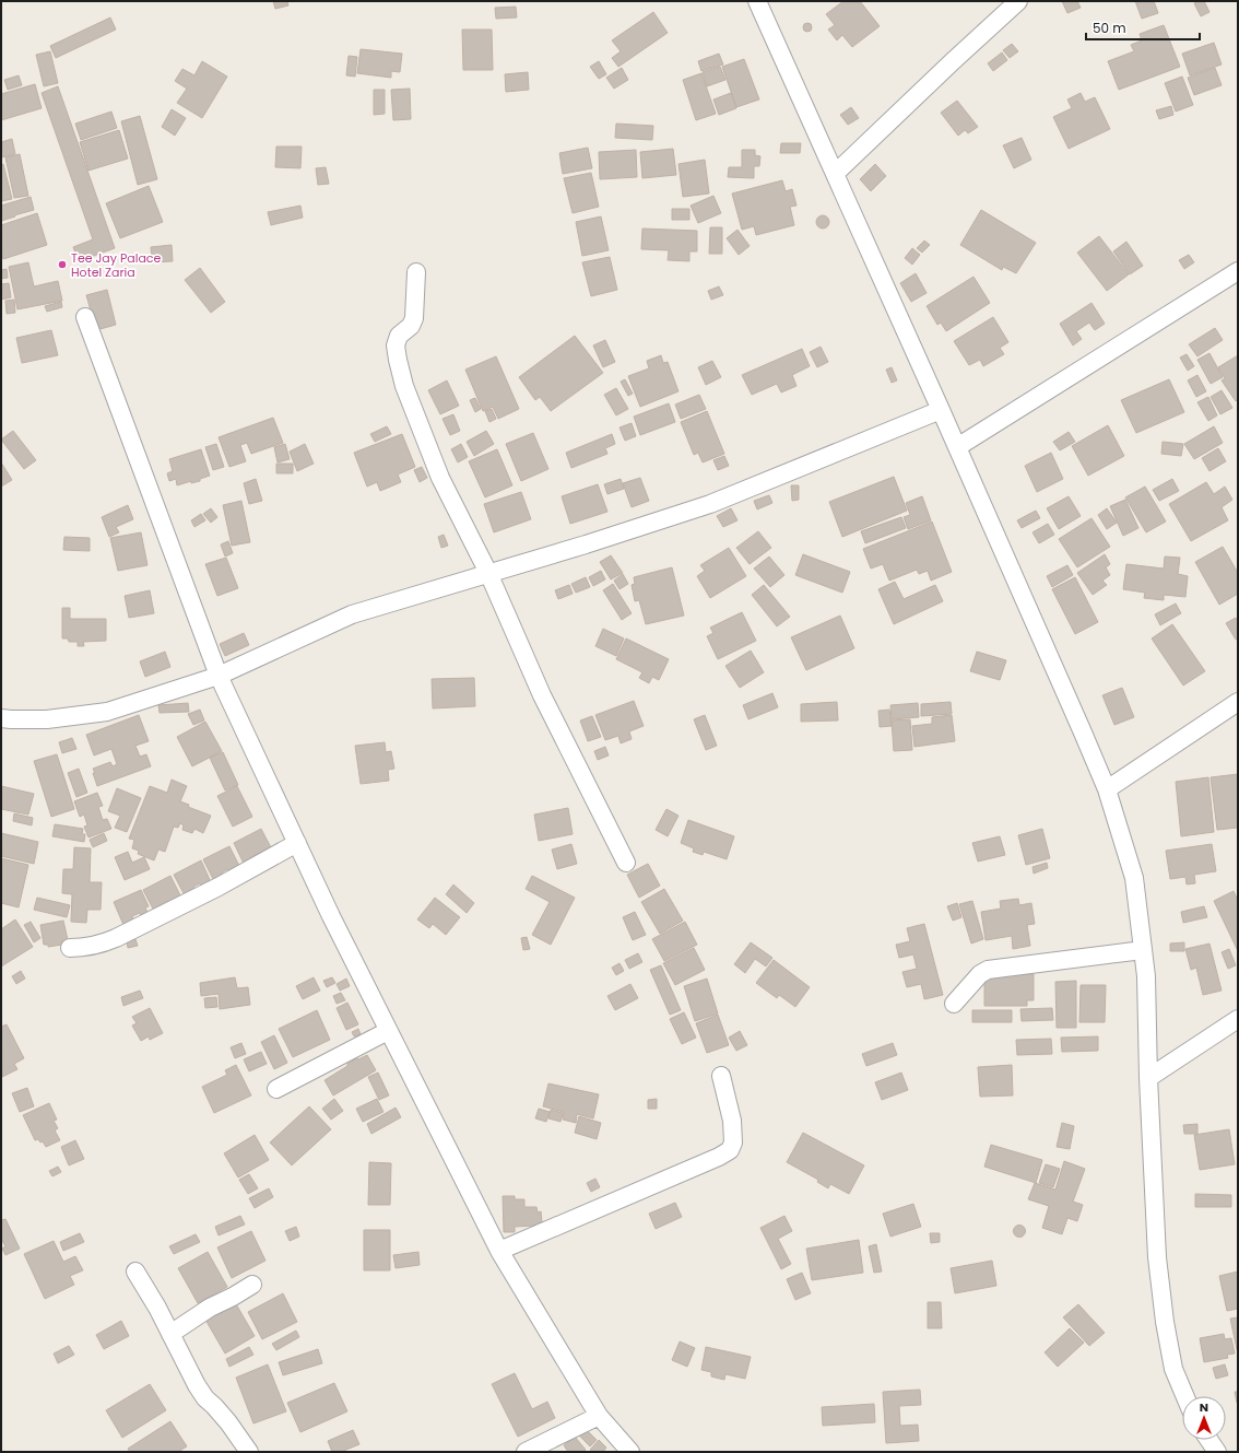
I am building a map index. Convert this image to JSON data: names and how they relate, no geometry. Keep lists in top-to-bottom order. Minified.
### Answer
{"places":["Tee Jay Palace Hotel Zaria"],"scale_bar":"50 m","north":"top"}
